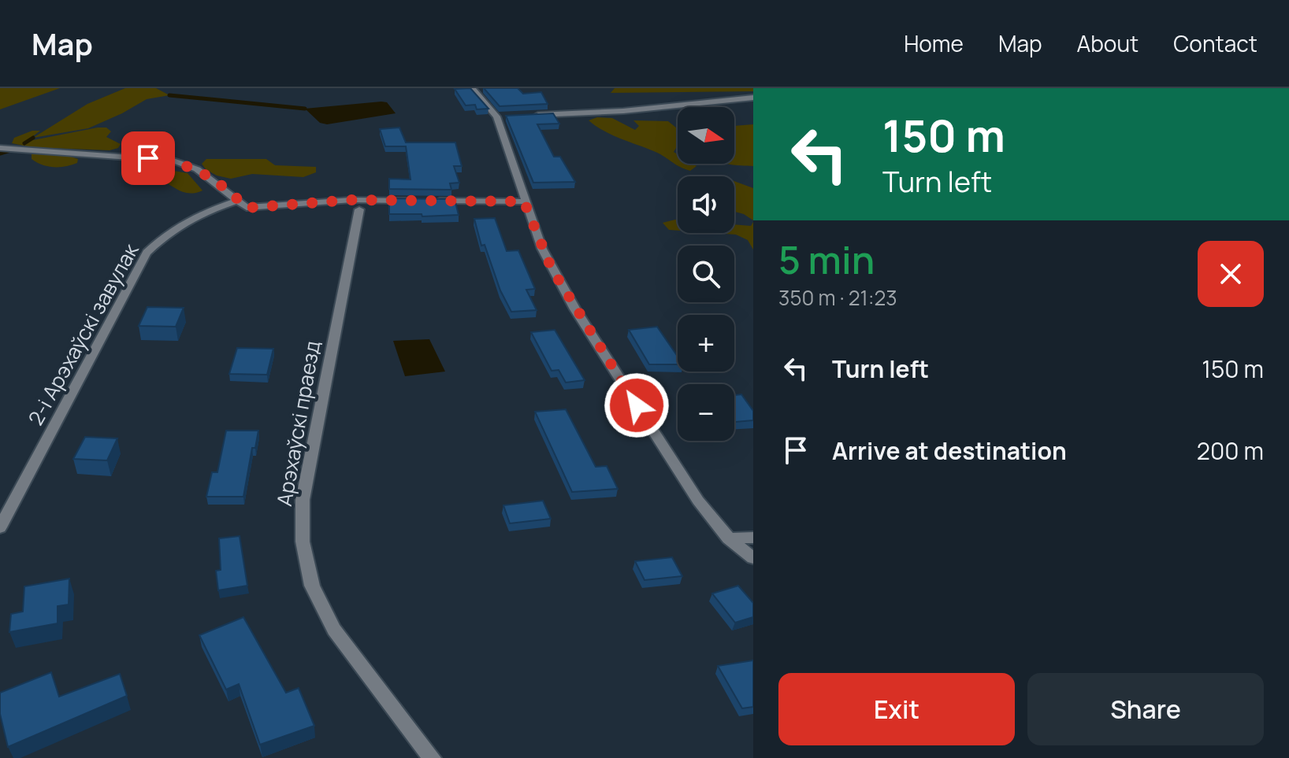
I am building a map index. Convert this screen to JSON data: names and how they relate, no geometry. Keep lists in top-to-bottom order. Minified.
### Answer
{"streets":{"street":["2-і Арэхаўскі завулак","Арэхаўскі праезд"]},"north":"right","page":{"header":"Map","nav":["Home","Map","About","Contact"],"turn":["150 m","Turn left"],"map_buttons":["+","−"],"heading":["5 min","350 m · 21:23"],"list":[{"name":"Turn left","value":"150 m"},{"name":"Arrive at destination","value":"200 m"}],"buttons":["Exit","Share"]}}
